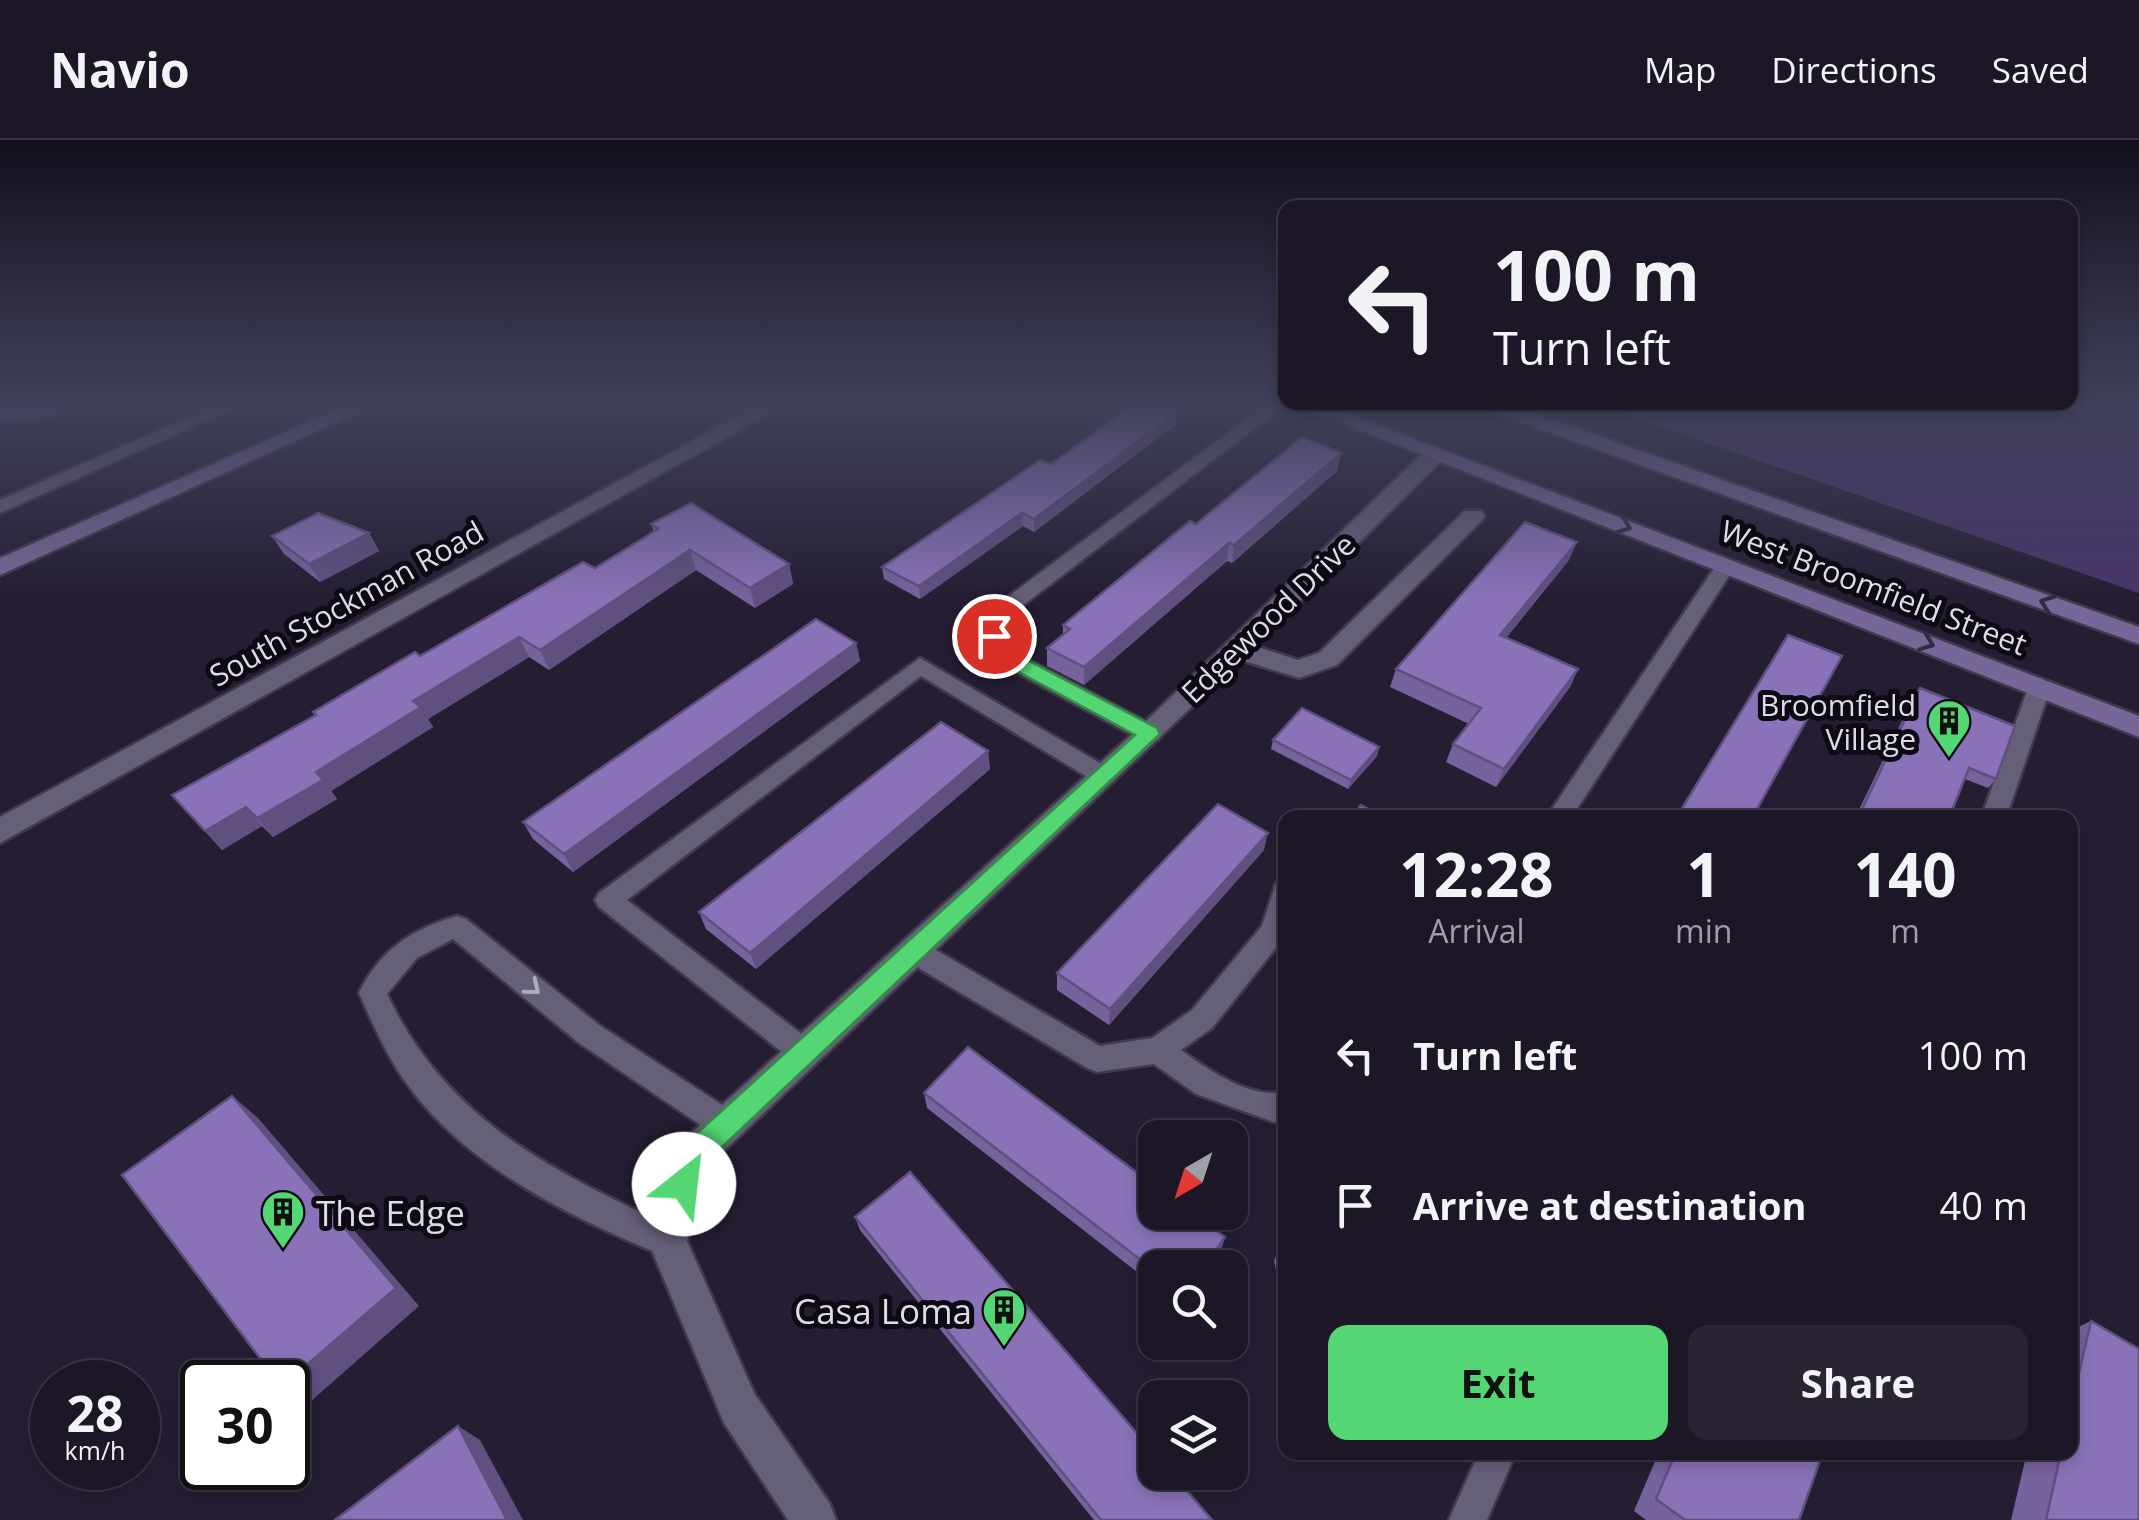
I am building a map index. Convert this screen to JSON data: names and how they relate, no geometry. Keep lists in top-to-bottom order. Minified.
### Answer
{"streets":{"main road":["West Broomfield Street"],"street":["South Stockman Road","Edgewood Drive"]},"places":{"building":["Broomfield Village","The Edge","Casa Loma"]},"north":"bottom left","page":{"header":"Navio","nav":["Map","Directions","Saved"],"turn":["100 m","Turn left"],"eta":["12:28","Arrival","1","min","140","m"],"list":[{"name":"Turn left","value":"100 m"},{"name":"Arrive at destination","value":"40 m"}],"buttons":["Exit","Share"],"speed":"28 km/h","limit":"30"}}
